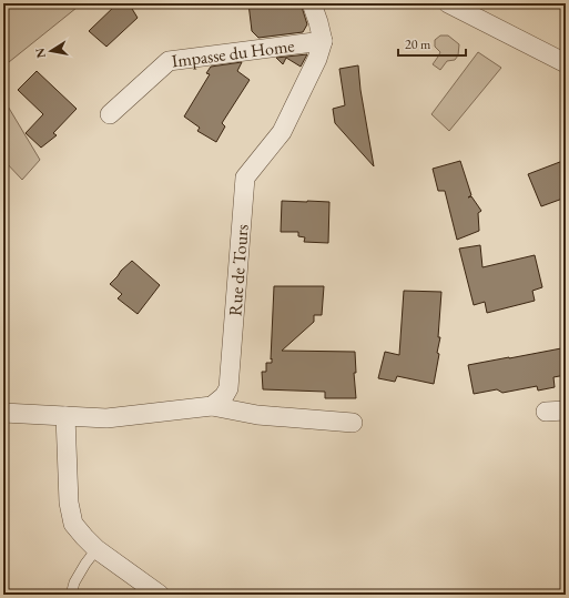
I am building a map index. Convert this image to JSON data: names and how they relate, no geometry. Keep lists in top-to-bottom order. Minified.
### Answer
{"streets":{"street":["Impasse du Home","Rue de Tours"]},"crossings":[["Impasse du Home","Rue de Tours"]],"scale_bar":"20 m","north":"left"}
